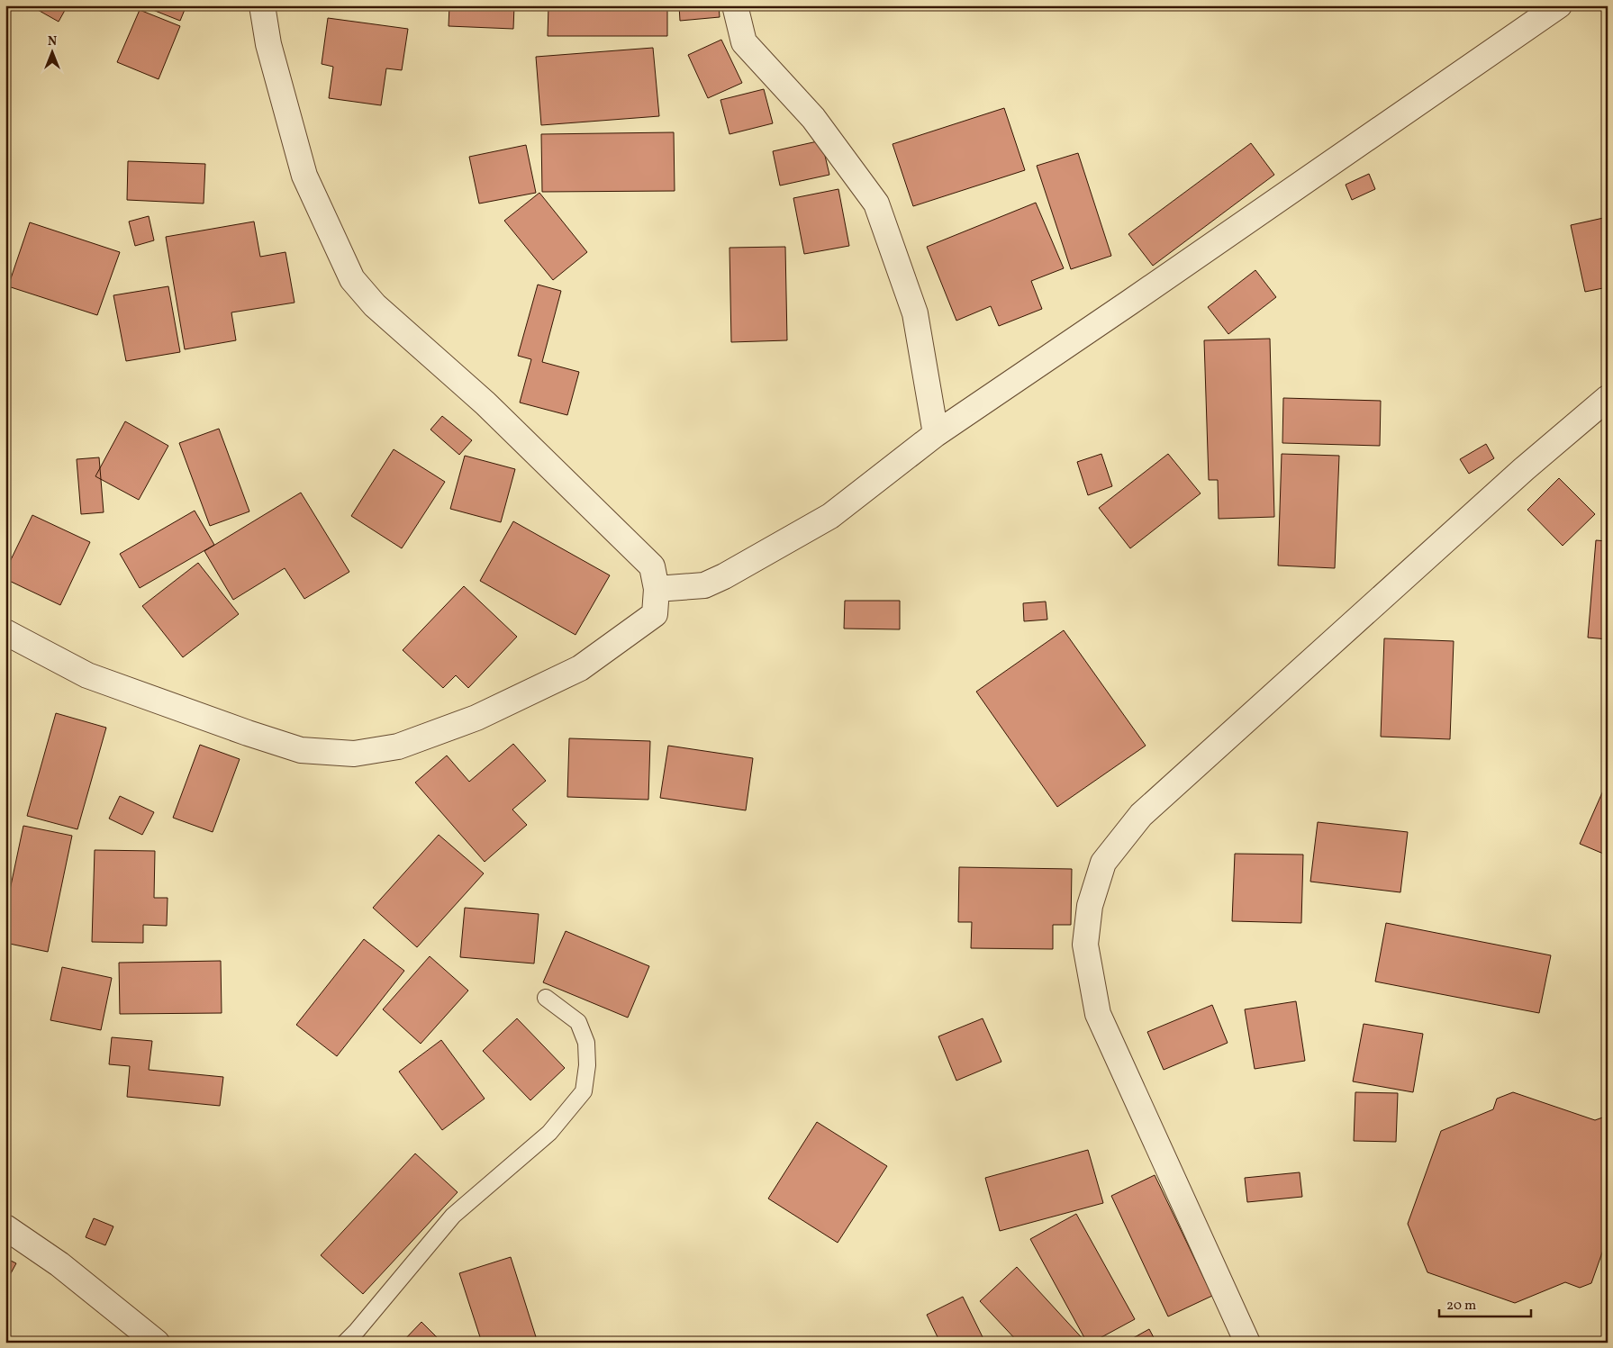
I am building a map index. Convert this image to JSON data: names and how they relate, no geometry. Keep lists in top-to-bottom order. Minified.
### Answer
{"scale_bar":"20 m","north":"top"}
